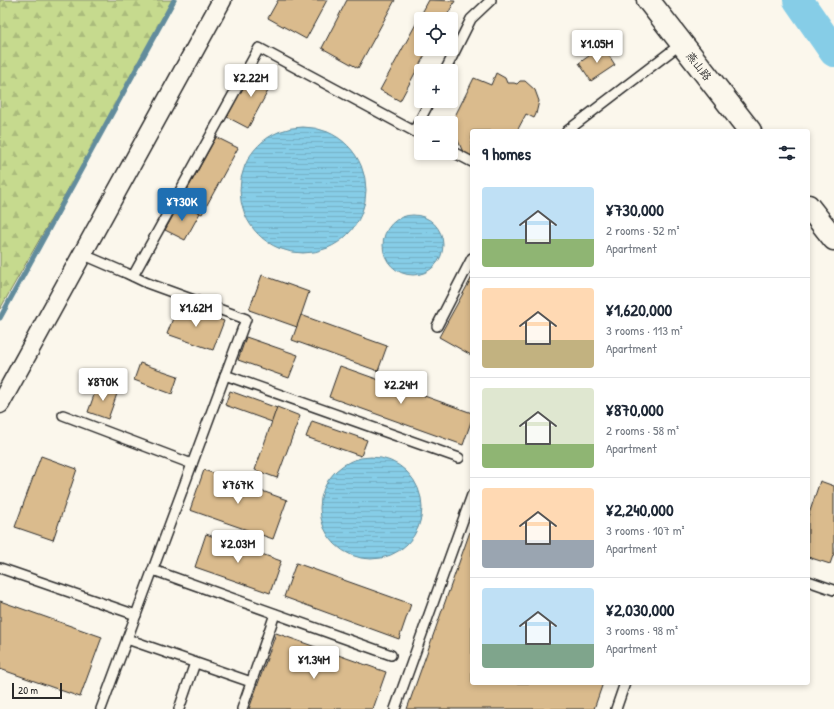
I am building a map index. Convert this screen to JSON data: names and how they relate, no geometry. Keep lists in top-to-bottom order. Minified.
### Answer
{"streets":{"street":["燕山路"]},"scale_bar":"20 m","page":{"map_buttons":["+","−"],"price":["¥1.05M","¥2.22M","¥730K","¥1.62M","¥870K","¥2.24M","¥767K","¥2.03M","¥1.34M"],"heading":"9 homes","list":[{"name":"¥730,000","note":"2 rooms · 52 m² · Apartment"},{"name":"¥1,620,000","note":"3 rooms · 113 m² · Apartment"},{"name":"¥870,000","note":"2 rooms · 58 m² · Apartment"},{"name":"¥2,240,000","note":"3 rooms · 107 m² · Apartment"},{"name":"¥2,030,000","note":"3 rooms · 98 m² · Apartment"}],"scale":"20 m"}}
